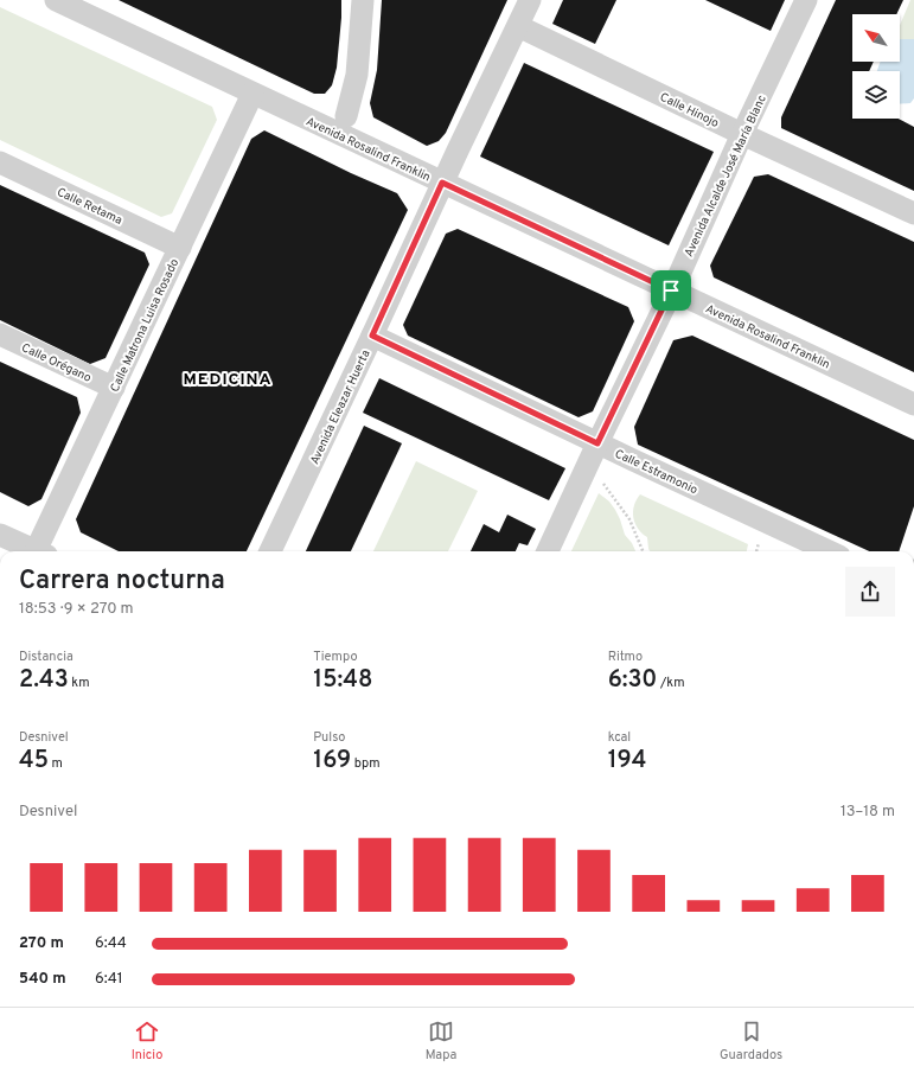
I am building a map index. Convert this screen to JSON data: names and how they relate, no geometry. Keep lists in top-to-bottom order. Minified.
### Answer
{"streets":{"street":["Calle Hinojo","Avenida Rosalind Franklin","Avenida Alcalde José María Blanc","Calle Retama","Calle Matrona Luisa Rosado","Calle Orégano","Avenida Eleazar Huerta","Calle Estramonio"]},"crossings":[["Calle Hinojo","Avenida Alcalde José María Blanc"],["Calle Hinojo","Avenida Eleazar Huerta"],["Avenida Rosalind Franklin","Avenida Alcalde José María Blanc"],["Avenida Rosalind Franklin","Calle Matrona Luisa Rosado"],["Avenida Rosalind Franklin","Avenida Eleazar Huerta"],["Avenida Alcalde José María Blanc","Calle Estramonio"],["Calle Retama","Calle Matrona Luisa Rosado"],["Calle Matrona Luisa Rosado","Calle Orégano"],["Avenida Eleazar Huerta","Calle Estramonio"]],"districts":["MEDICINA"],"north":"top left","page":{"heading":["Carrera nocturna","18:53 · 9 × 270 m"],"stats":[["Distancia","2.43 km"],["Tiempo","15:48"],["Ritmo","6:30 /km"],["Desnivel","45 m"],["Pulso","169 bpm"],["kcal","194"]],"chart":["Desnivel","13–18 m"],"list":[{"name":"270 m","note":"6:44"},{"name":"540 m","note":"6:41"}],"tabs":["Inicio","Mapa","Guardados"]}}
